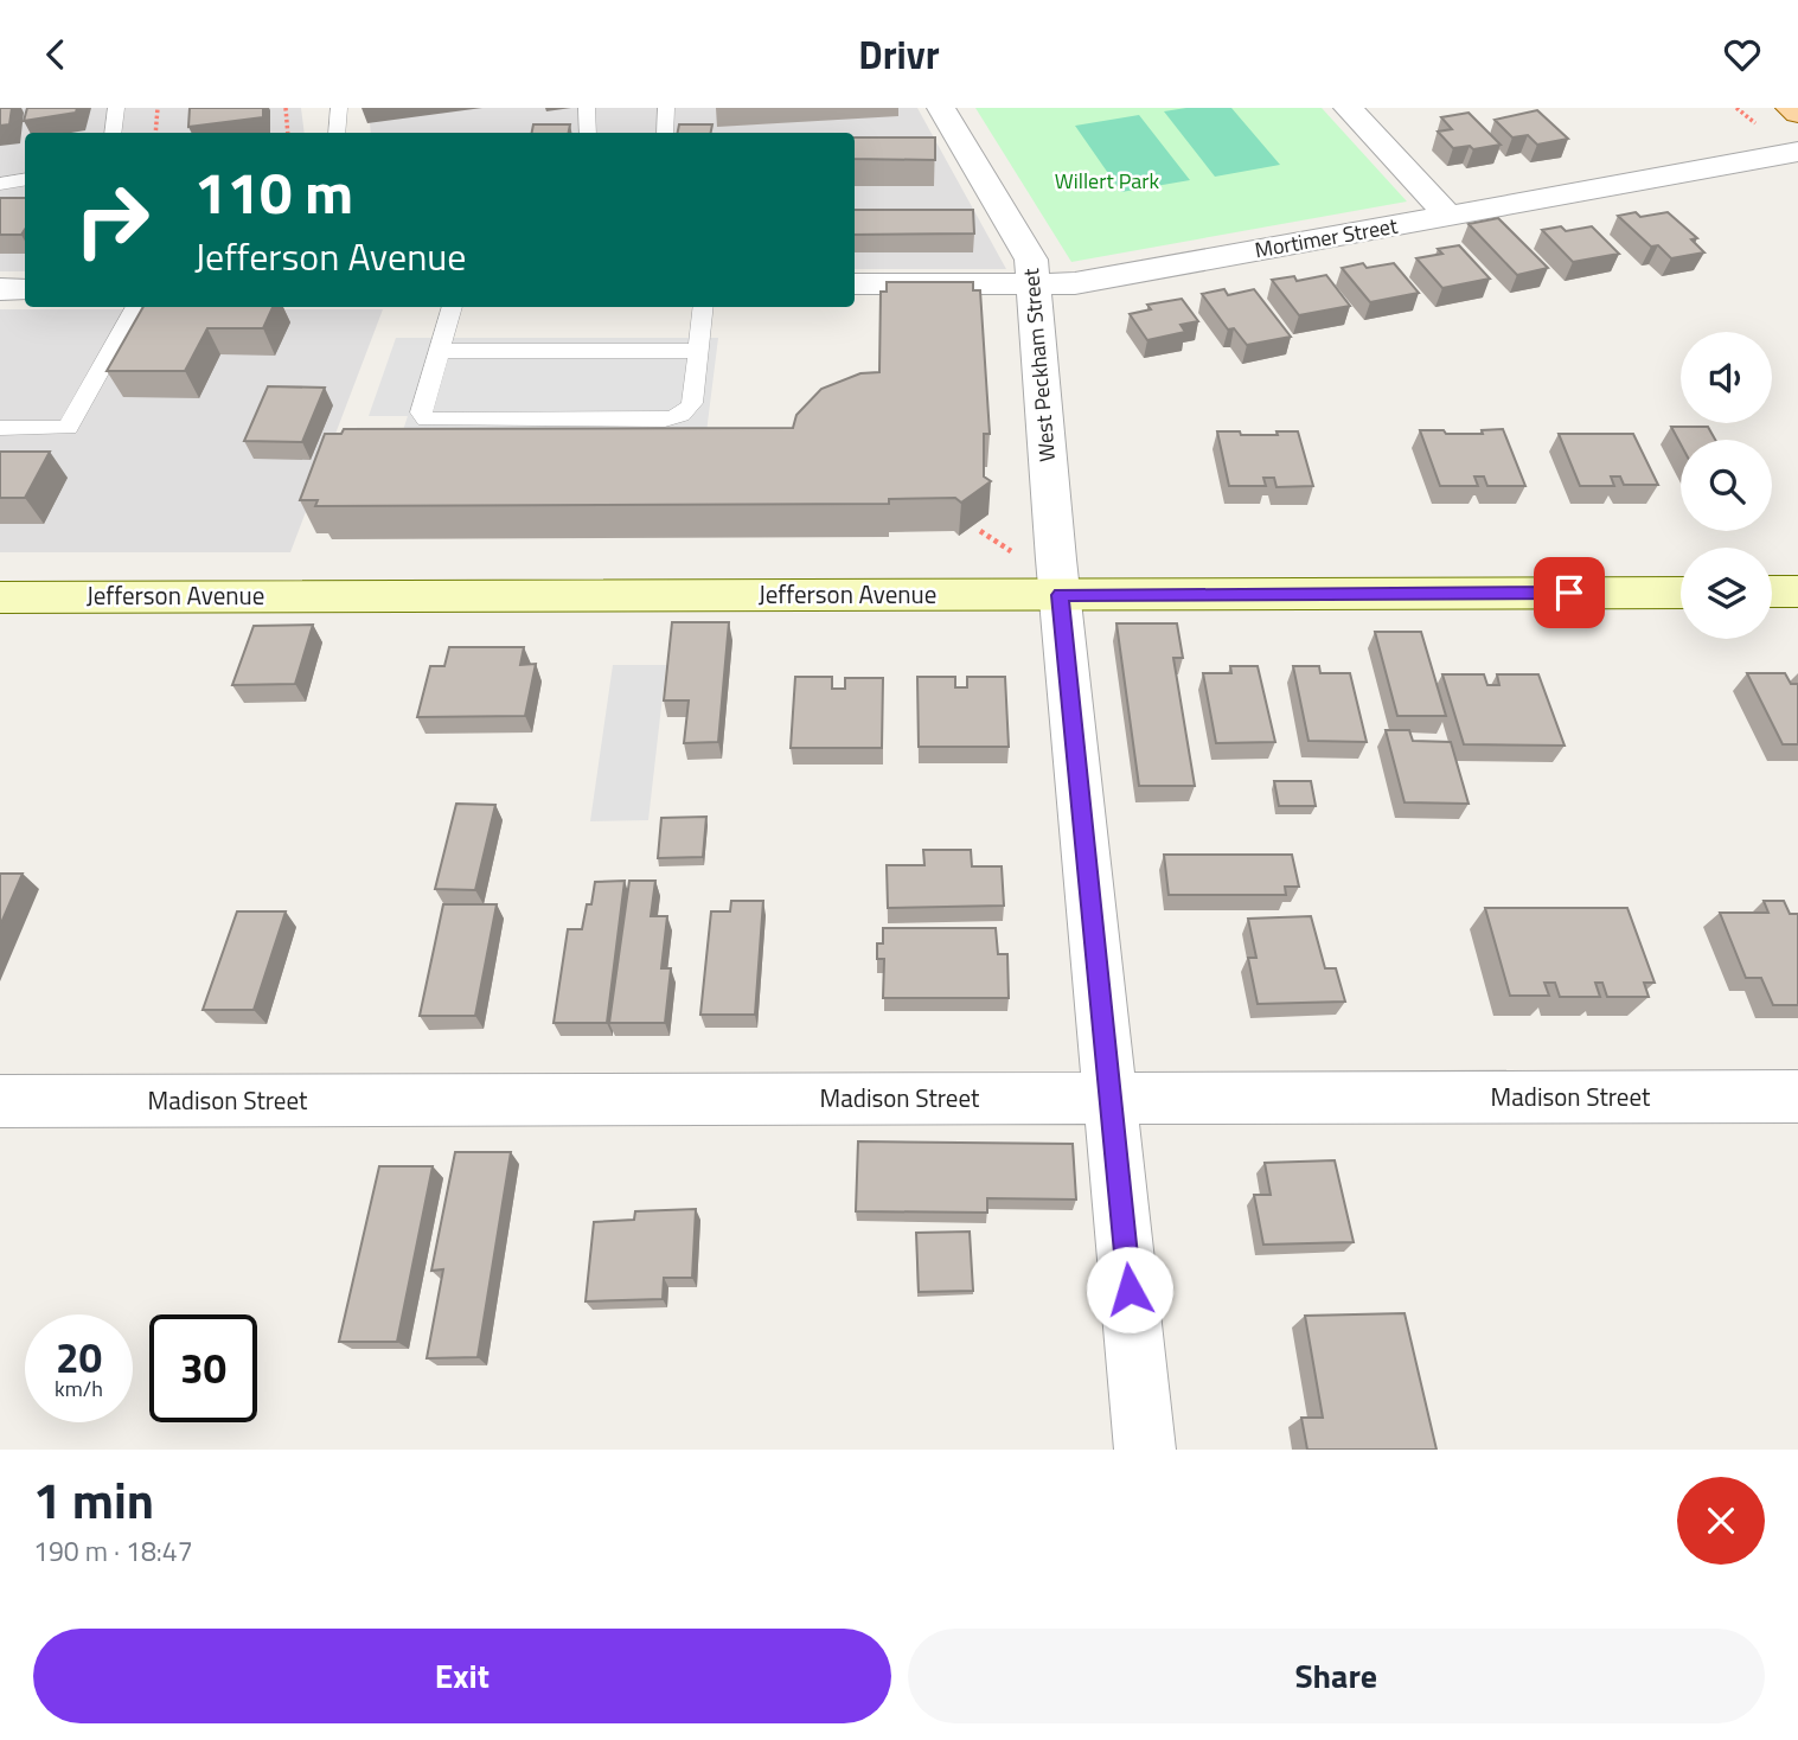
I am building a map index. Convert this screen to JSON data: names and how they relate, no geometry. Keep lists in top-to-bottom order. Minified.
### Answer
{"streets":{"street":["Mortimer Street","West Peckham Street","Jefferson Avenue","Madison Street"]},"crossings":[["Mortimer Street","West Peckham Street"],["West Peckham Street","Jefferson Avenue"],["West Peckham Street","Madison Street"]],"parks":["Willert Park"],"page":{"header":"Drivr","turn":["110 m","Jefferson Avenue"],"speed":"20 km/h","limit":"30","heading":["1 min","190 m · 18:47"],"buttons":["Exit","Share"]}}
